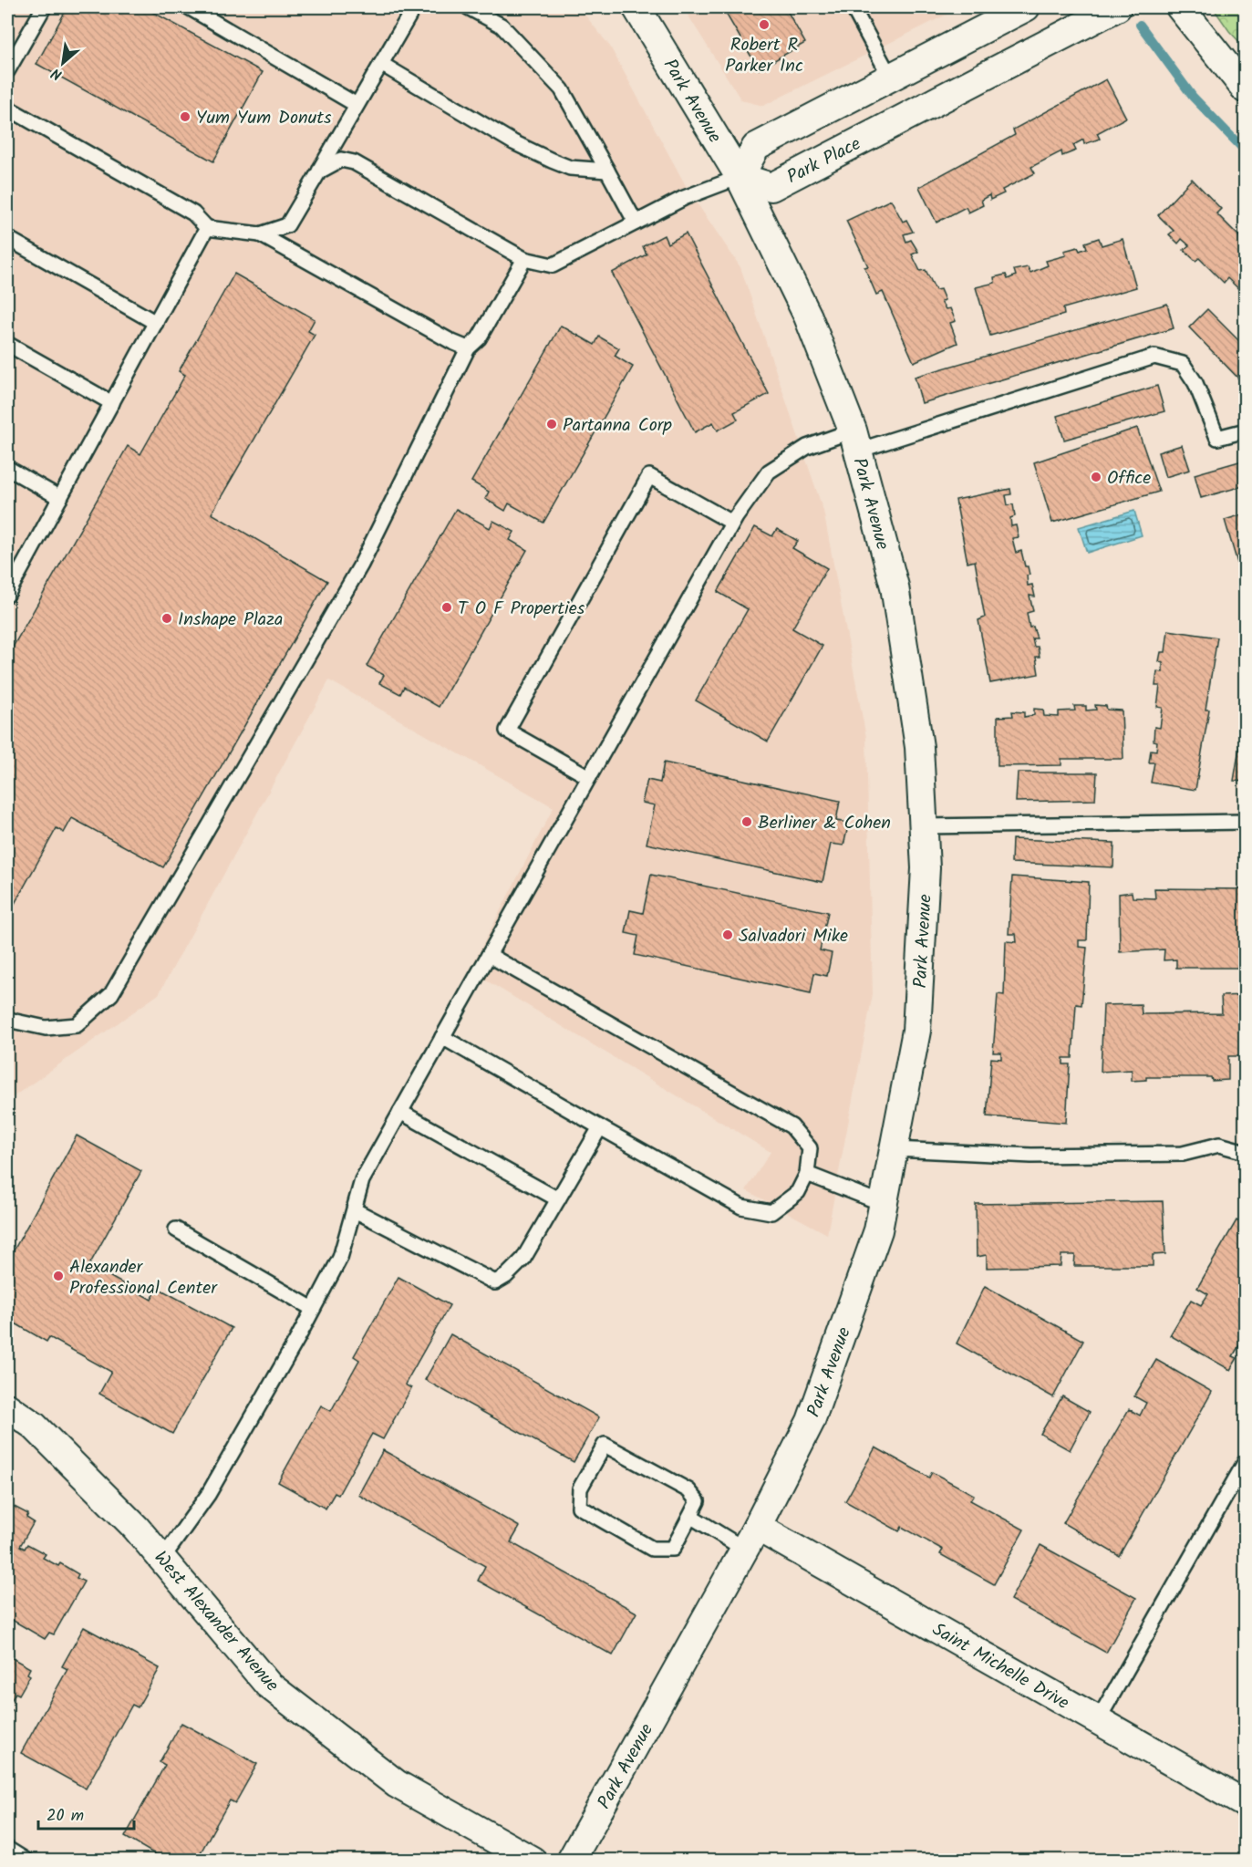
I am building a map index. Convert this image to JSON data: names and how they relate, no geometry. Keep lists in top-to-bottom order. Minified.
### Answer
{"streets":{"street":["Park Avenue","Park Place","West Alexander Avenue","Saint Michelle Drive"]},"crossings":[["Park Avenue","Park Place"],["Park Avenue","Saint Michelle Drive"]],"places":["Robert R Parker Inc","Yum Yum Donuts","Partanna Corp","Office","T O F Properties","Inshape Plaza","Berliner & Cohen","Salvadori Mike","Alexander Professional Center"],"scale_bar":"20 m","north":"bottom left"}
